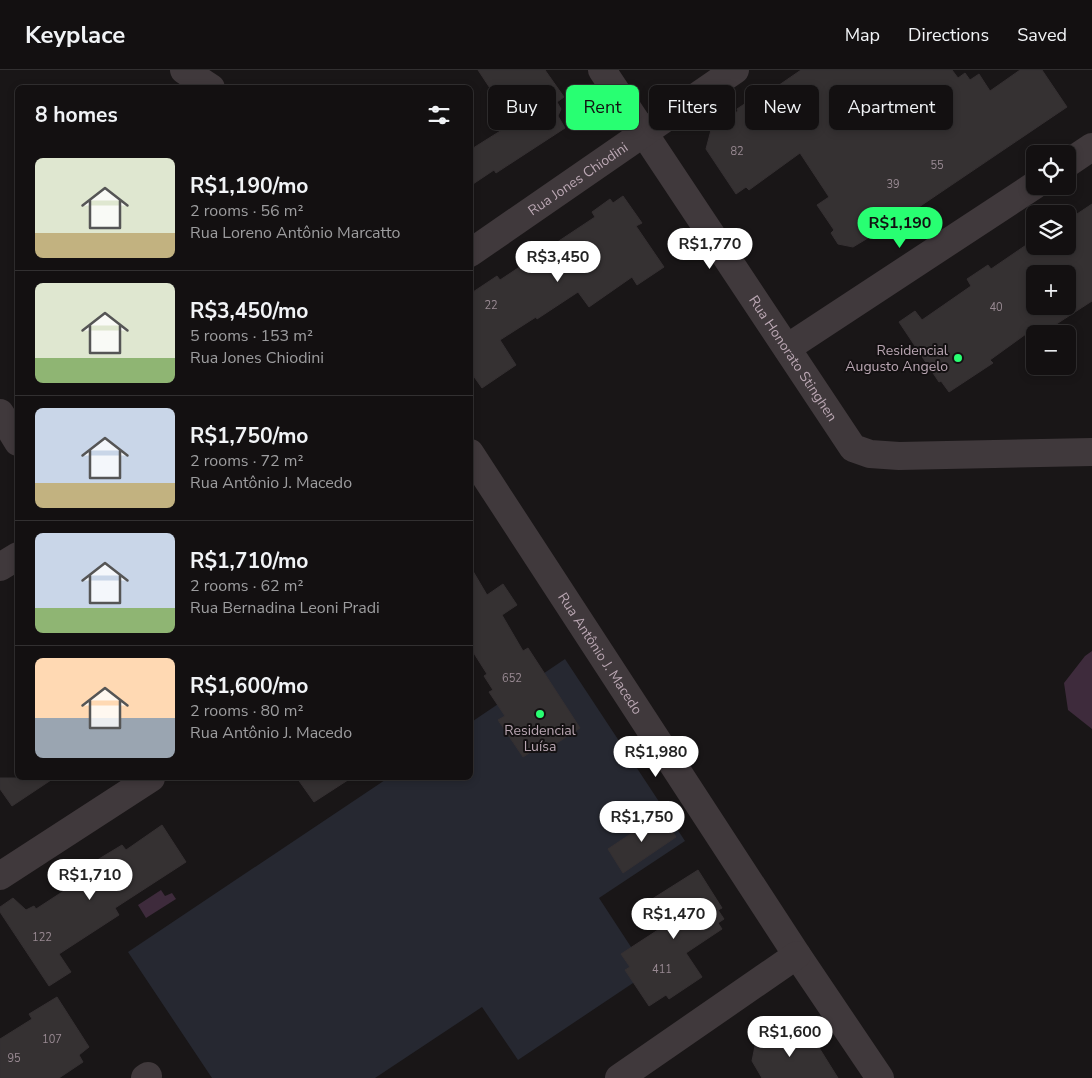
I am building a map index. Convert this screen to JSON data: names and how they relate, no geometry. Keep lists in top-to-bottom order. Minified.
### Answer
{"streets":{"street":["Rua Jones Chiodini","Rua Honorato Stinghen","Rua Antônio J. Macedo"]},"crossings":[["Rua Jones Chiodini","Rua Honorato Stinghen"]],"places":["Residencial Augusto Angelo","Residencial Luísa"],"house_numbers":["82","55","39","22","40","652","122","411","107","95"],"page":{"header":"Keyplace","nav":["Map","Directions","Saved"],"chip":["Buy","Rent","Filters","New","Apartment"],"heading":"8 homes","map_buttons":["+","−"],"list":[{"name":"R$1,190/mo","note":"2 rooms · 56 m² · Rua Loreno Antônio Marcatto"},{"name":"R$3,450/mo","note":"5 rooms · 153 m² · Rua Jones Chiodini"},{"name":"R$1,750/mo","note":"2 rooms · 72 m² · Rua Antônio J. Macedo"},{"name":"R$1,710/mo","note":"2 rooms · 62 m² · Rua Bernadina Leoni Pradi"},{"name":"R$1,600/mo","note":"2 rooms · 80 m² · Rua Antônio J. Macedo"}],"price":["R$1,190","R$1,770","R$3,450","R$1,980","R$1,750","R$1,710","R$1,470","R$1,600"]}}
